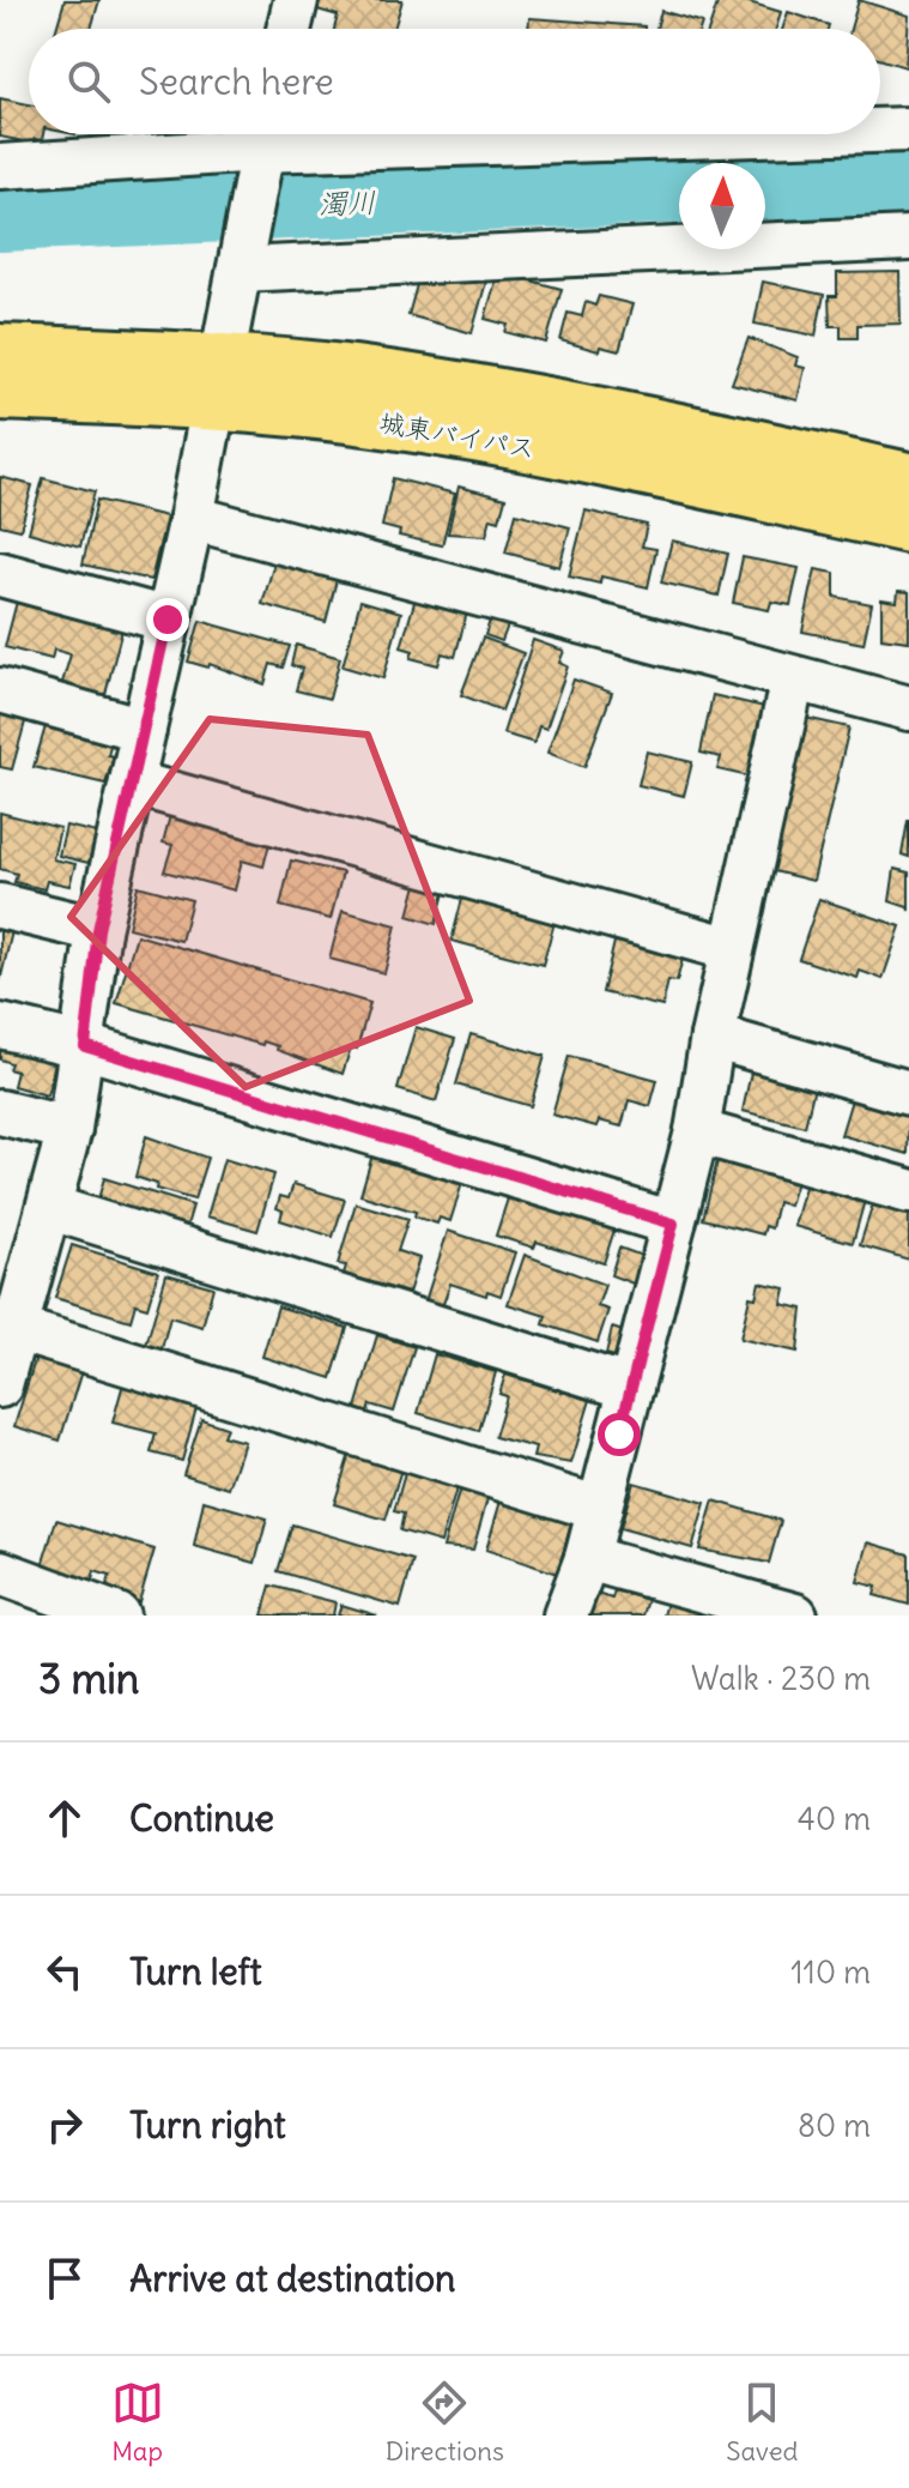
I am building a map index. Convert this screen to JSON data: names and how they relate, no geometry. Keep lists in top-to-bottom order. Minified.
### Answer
{"streets":{"highway":["城東バイパス"]},"water":["濁川"],"north":"top","page":{"search":"Search here","heading":["3 min","Walk · 230 m"],"list":[["Continue","40 m"],["Turn left","110 m"],["Turn right","80 m"],"Arrive at destination"],"nav":["Map","Directions","Saved"]}}
